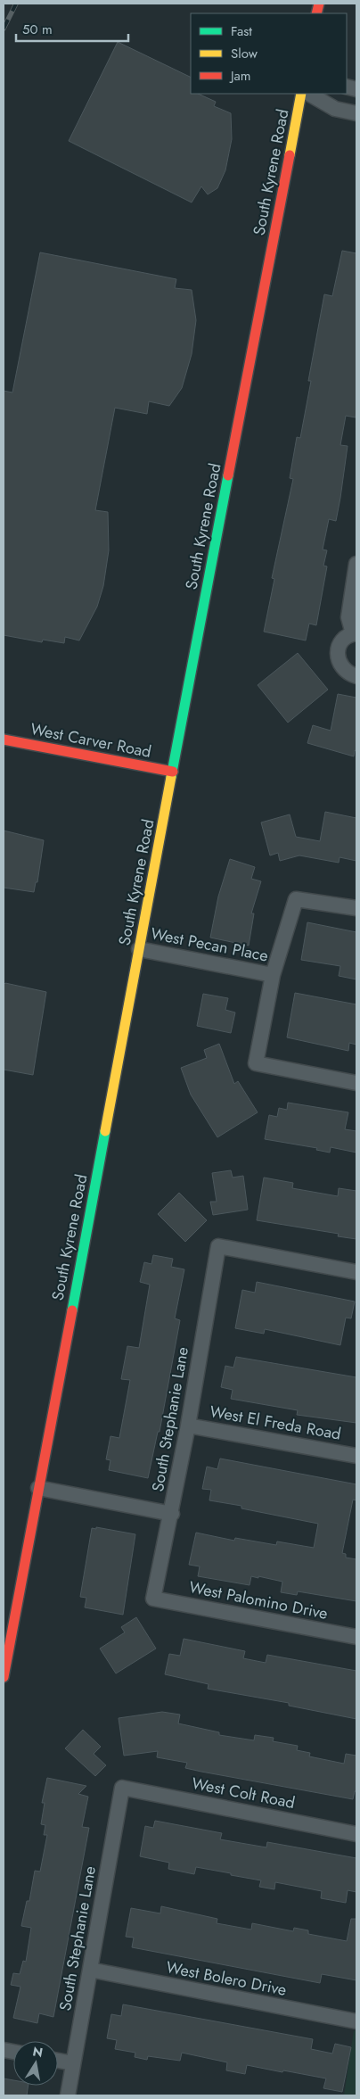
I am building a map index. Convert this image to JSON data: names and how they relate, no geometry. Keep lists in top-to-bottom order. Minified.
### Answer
{"streets":{"main road":["South Kyrene Road","West Carver Road"],"street":["West Pecan Place","South Stephanie Lane","West El Freda Road","West Palomino Drive","West Colt Road","West Bolero Drive"]},"crossings":[["South Kyrene Road","West Carver Road"],["South Kyrene Road","West Pecan Place"],["South Stephanie Lane","West El Freda Road"],["South Stephanie Lane","West Palomino Drive"],["South Stephanie Lane","West Colt Road"],["South Stephanie Lane","West Bolero Drive"]],"legend":["Fast","Slow","Jam"],"scale_bar":"50 m","north":"top"}
